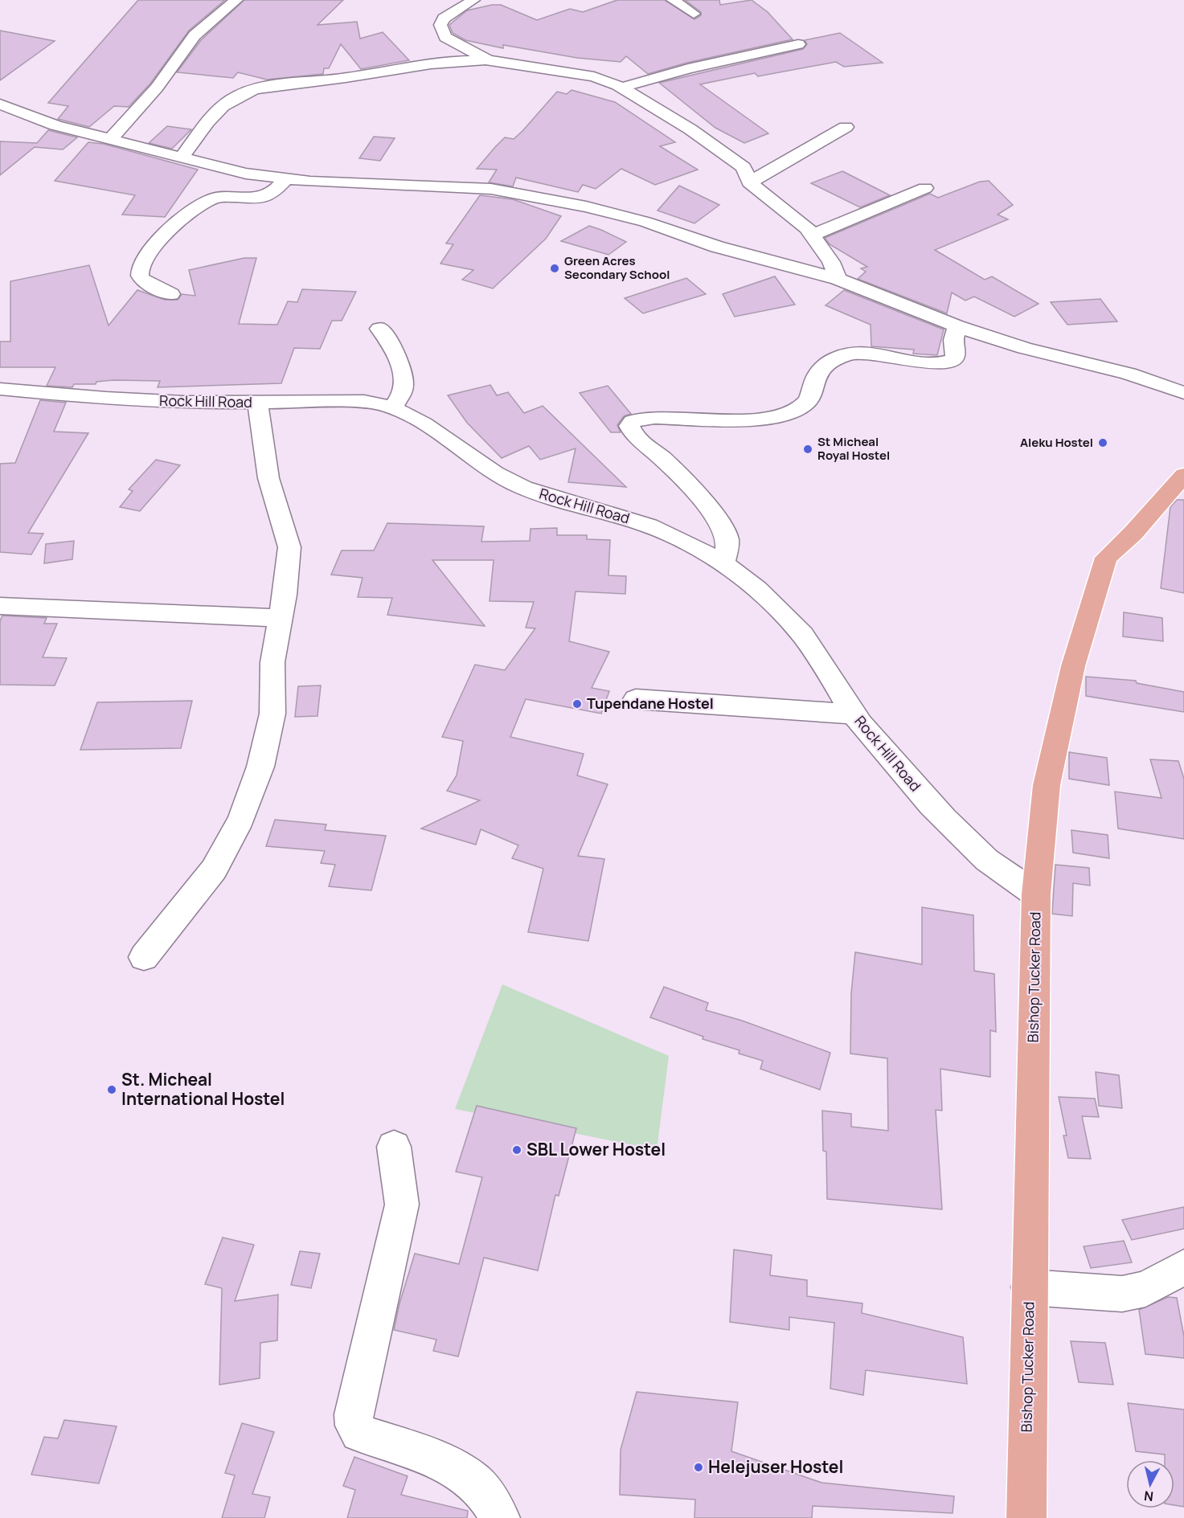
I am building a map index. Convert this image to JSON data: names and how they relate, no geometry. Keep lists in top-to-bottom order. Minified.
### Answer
{"streets":{"main road":["Bishop Tucker Road"],"street":["Rock Hill Road"]},"crossings":[["Rock Hill Road","Bishop Tucker Road"]],"places":["Green Acres Secondary School","Aleku Hostel","St Micheal Royal Hostel","Tupendane Hostel","St. Micheal International Hostel","SBL Lower Hostel","Helejuser Hostel"],"north":"bottom"}
